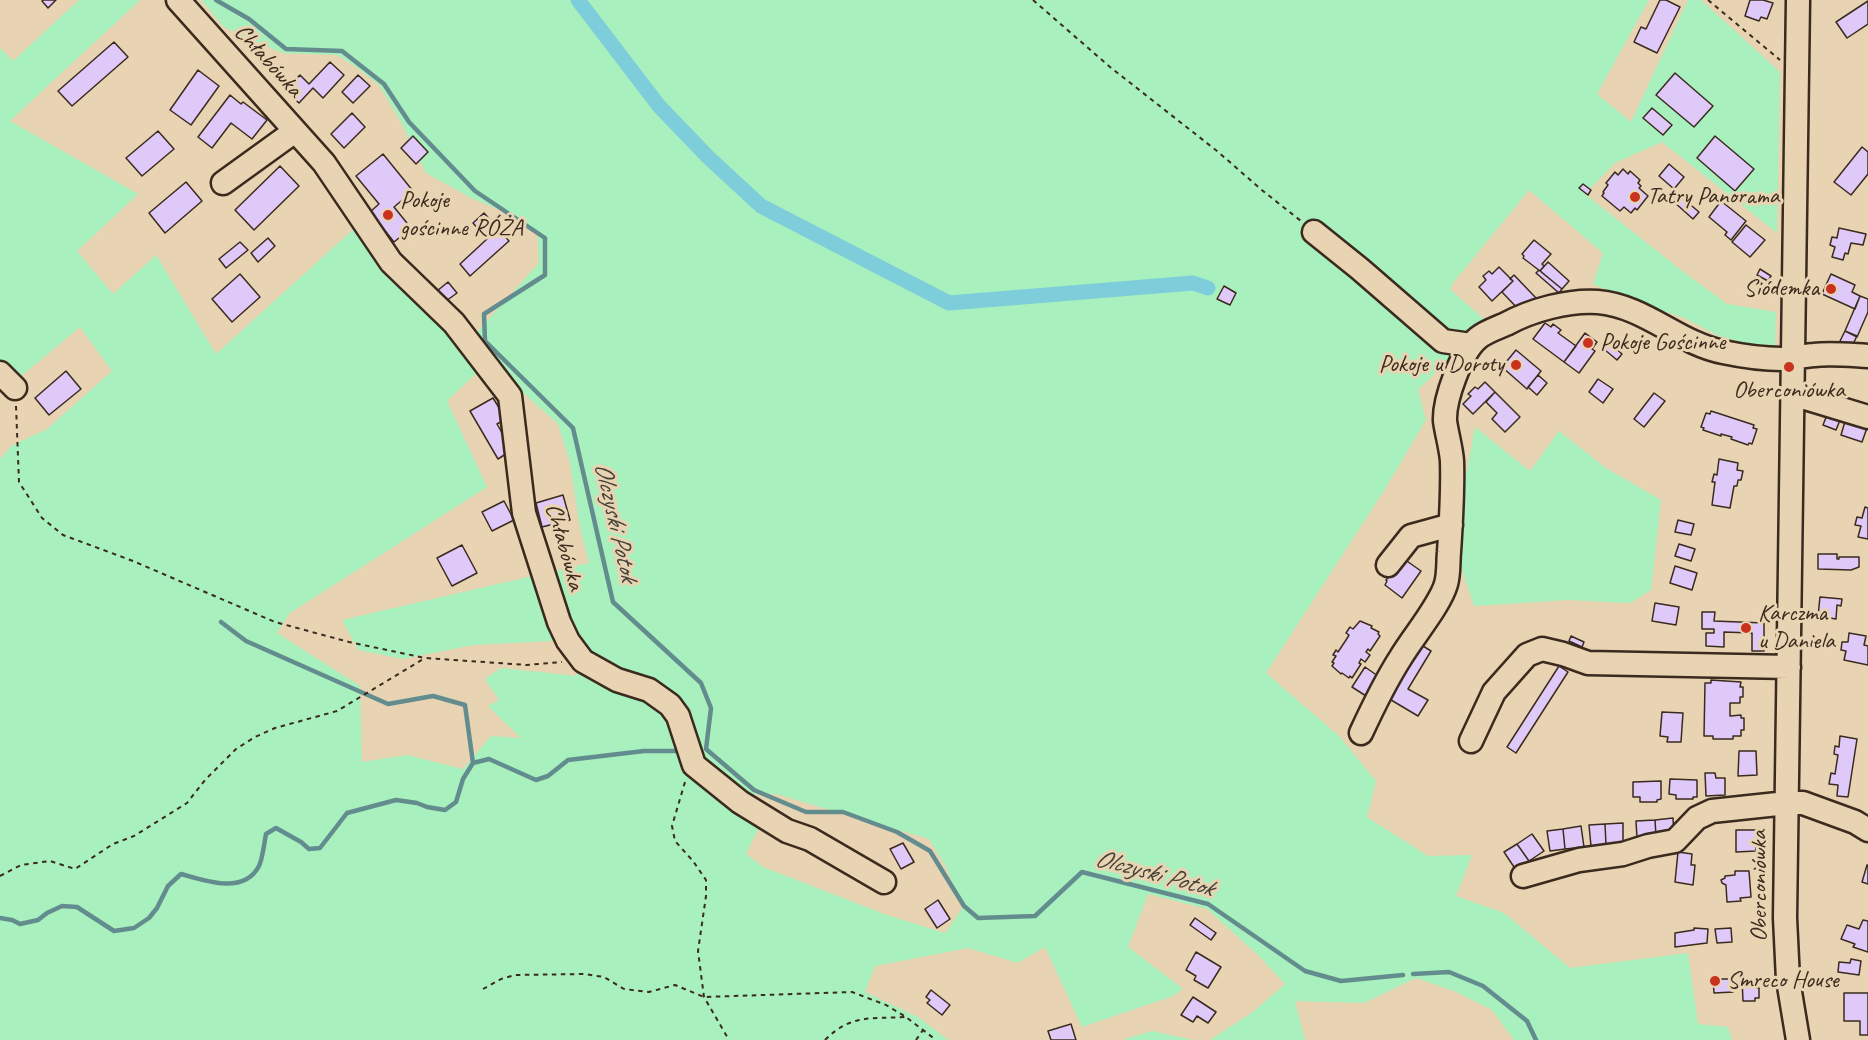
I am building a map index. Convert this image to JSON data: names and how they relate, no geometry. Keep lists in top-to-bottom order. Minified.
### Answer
{"streets":{"street":["Chłabówka","Oberconiówka"]},"water":["Olczyski Potok"],"places":["Tatry Panorama","Pokoje gościnne RÓŻA","Siódemka","Pokoje Gościnne","Pokoje u Doroty","Oberconiówka","Karczma u Daniela","Smreco House"]}
